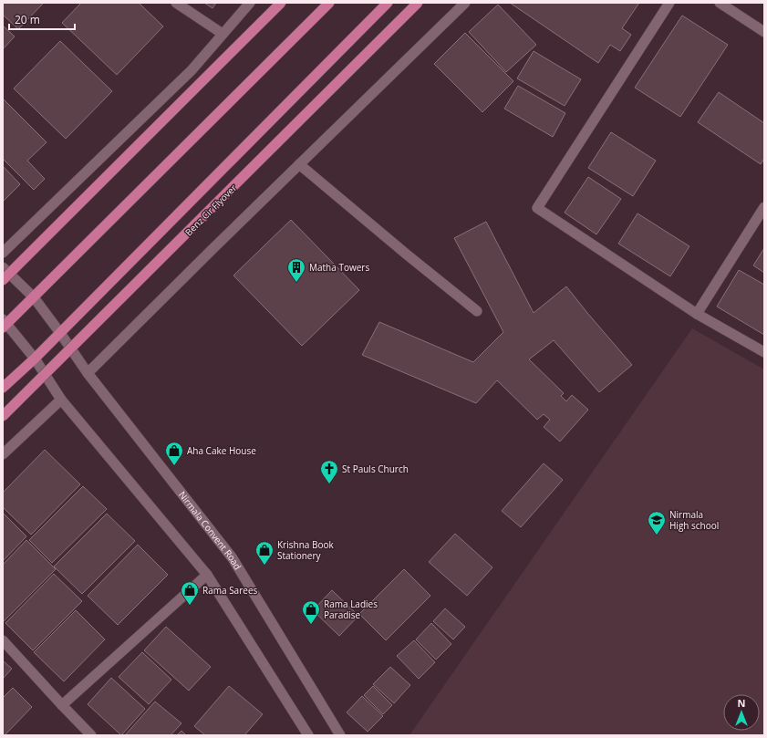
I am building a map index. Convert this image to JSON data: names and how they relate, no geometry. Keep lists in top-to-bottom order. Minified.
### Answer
{"streets":{"main road":["Benz Cir Flyover"],"street":["Nirmala Convent Road"]},"places":{"building":["Matha Towers"],"shop":["Aha Cake House","Krishna Book Stationery","Rama Sarees","Rama Ladies Paradise"],"church":["St Pauls Church"],"school or university":["Nirmala High school"]},"scale_bar":"20 m","north":"top"}
